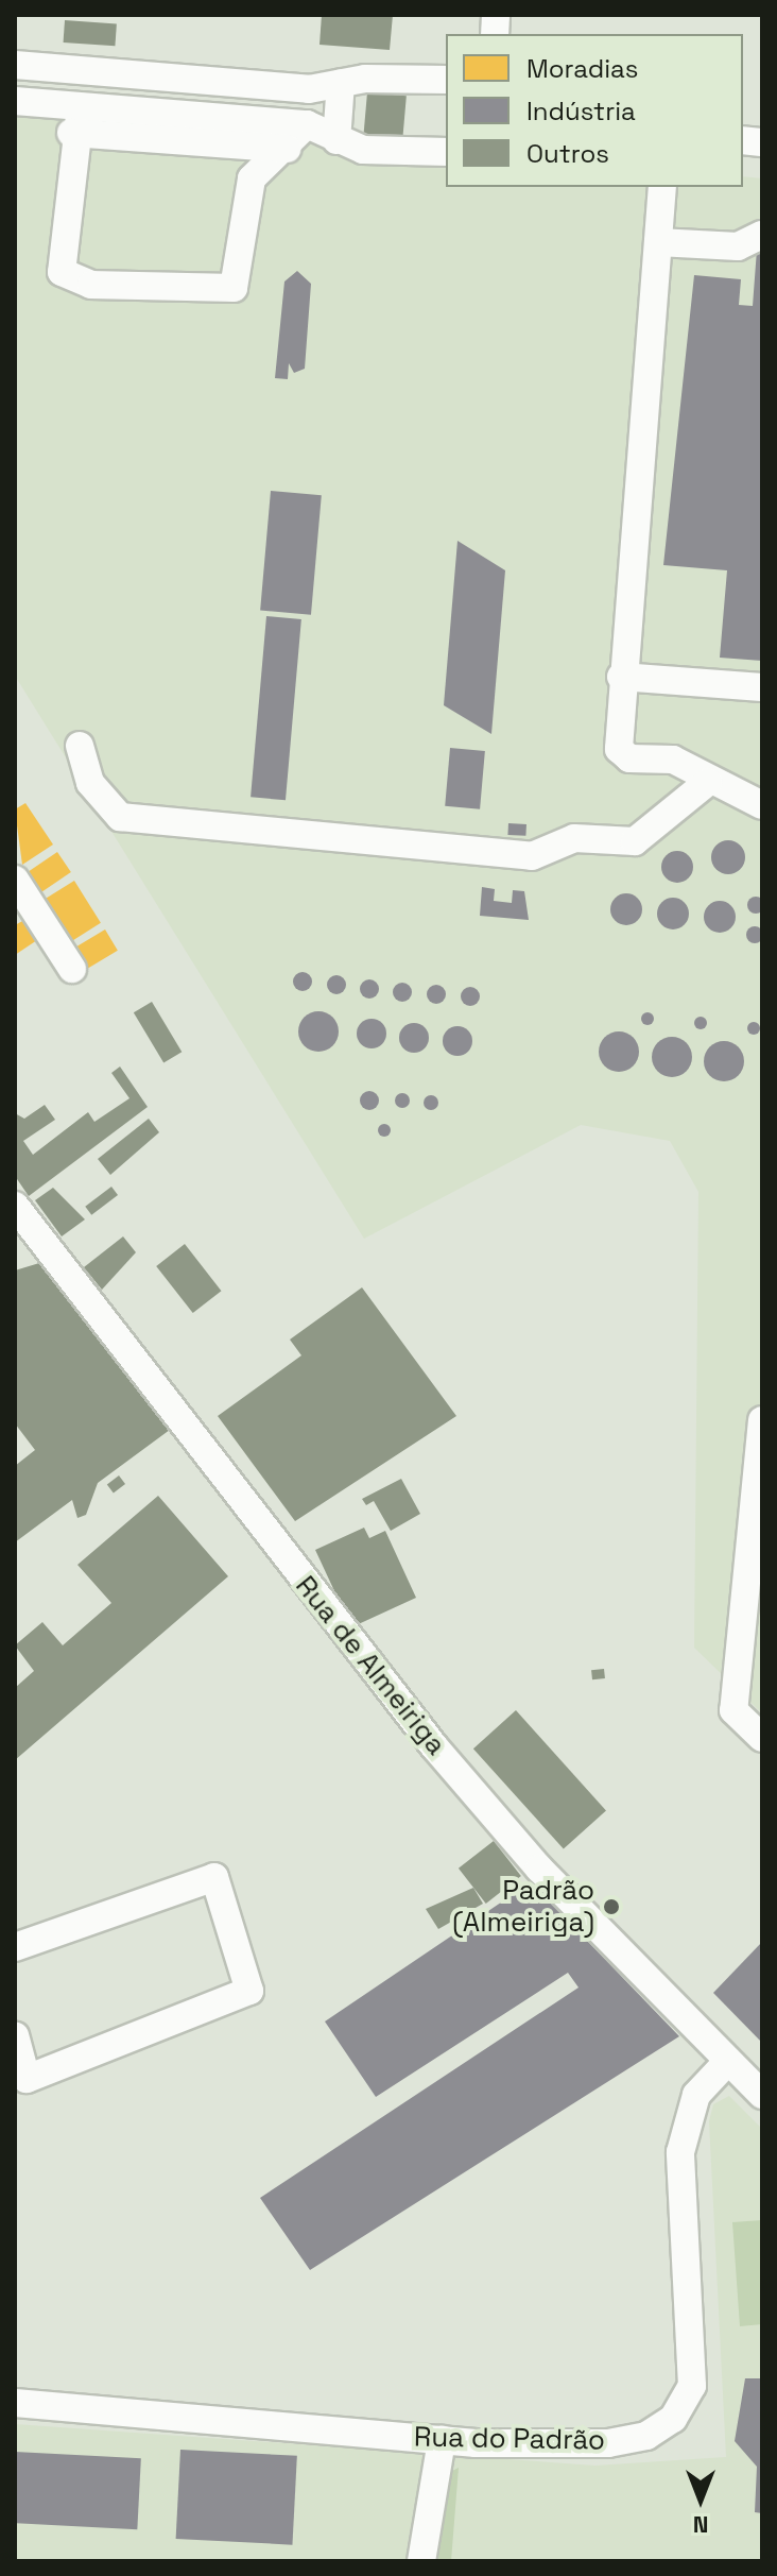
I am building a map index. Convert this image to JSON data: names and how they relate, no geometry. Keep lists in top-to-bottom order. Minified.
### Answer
{"streets":{"street":["Rua de Almeiriga","Rua do Padrão"]},"crossings":[["Rua de Almeiriga","Rua do Padrão"]],"places":["Padrão (Almeiriga)"],"legend":["Moradias","Indústria","Outros"],"north":"bottom"}
